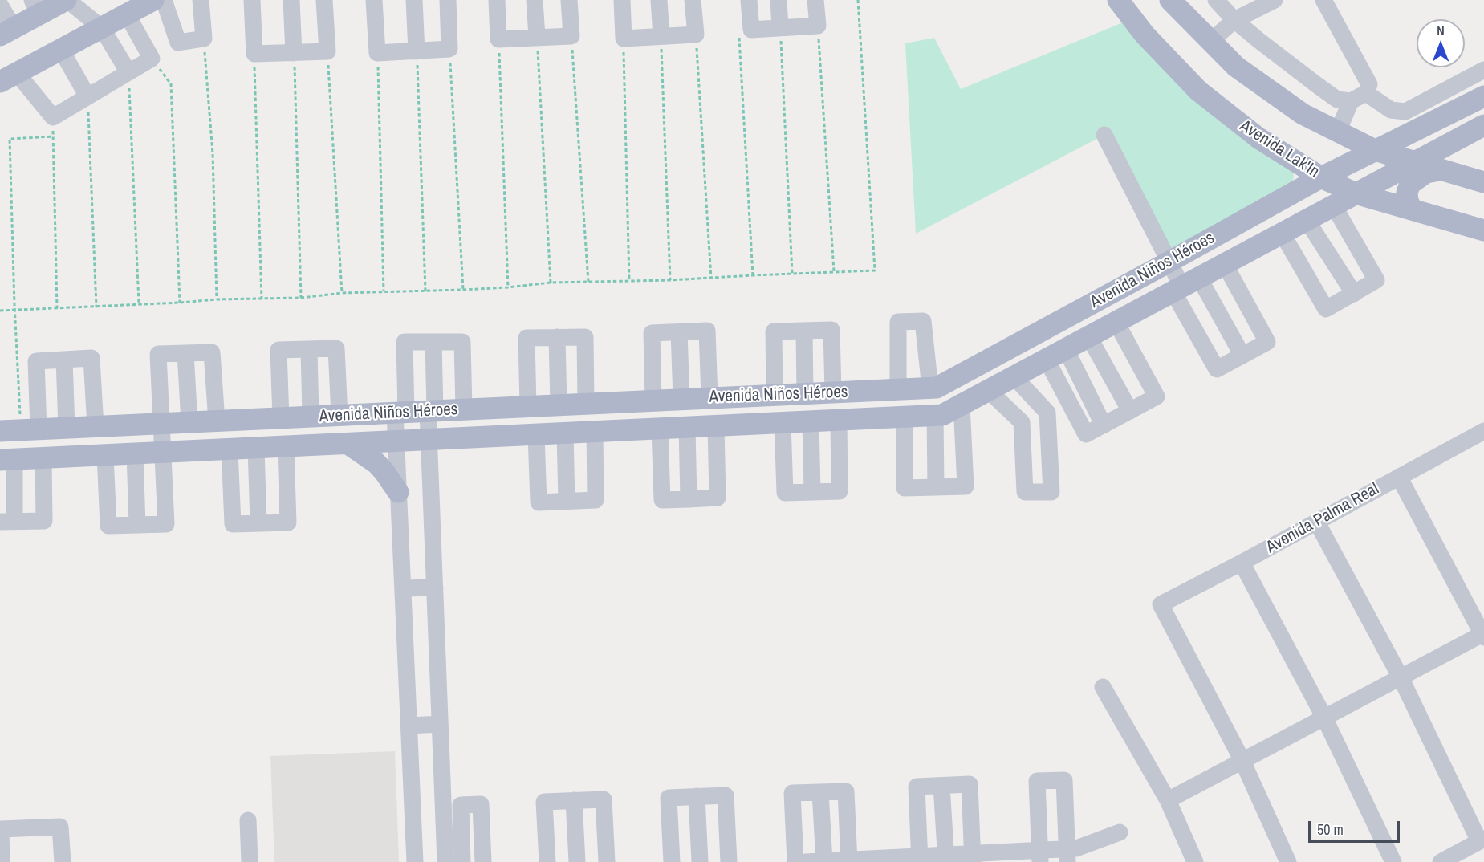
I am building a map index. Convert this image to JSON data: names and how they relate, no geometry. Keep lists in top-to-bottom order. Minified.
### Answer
{"streets":{"main road":["Avenida Lak'In","Avenida Niños Héroes"],"street":["Avenida Palma Real"]},"crossings":[["Avenida Lak'In","Avenida Niños Héroes"]],"scale_bar":"50 m","north":"top"}
